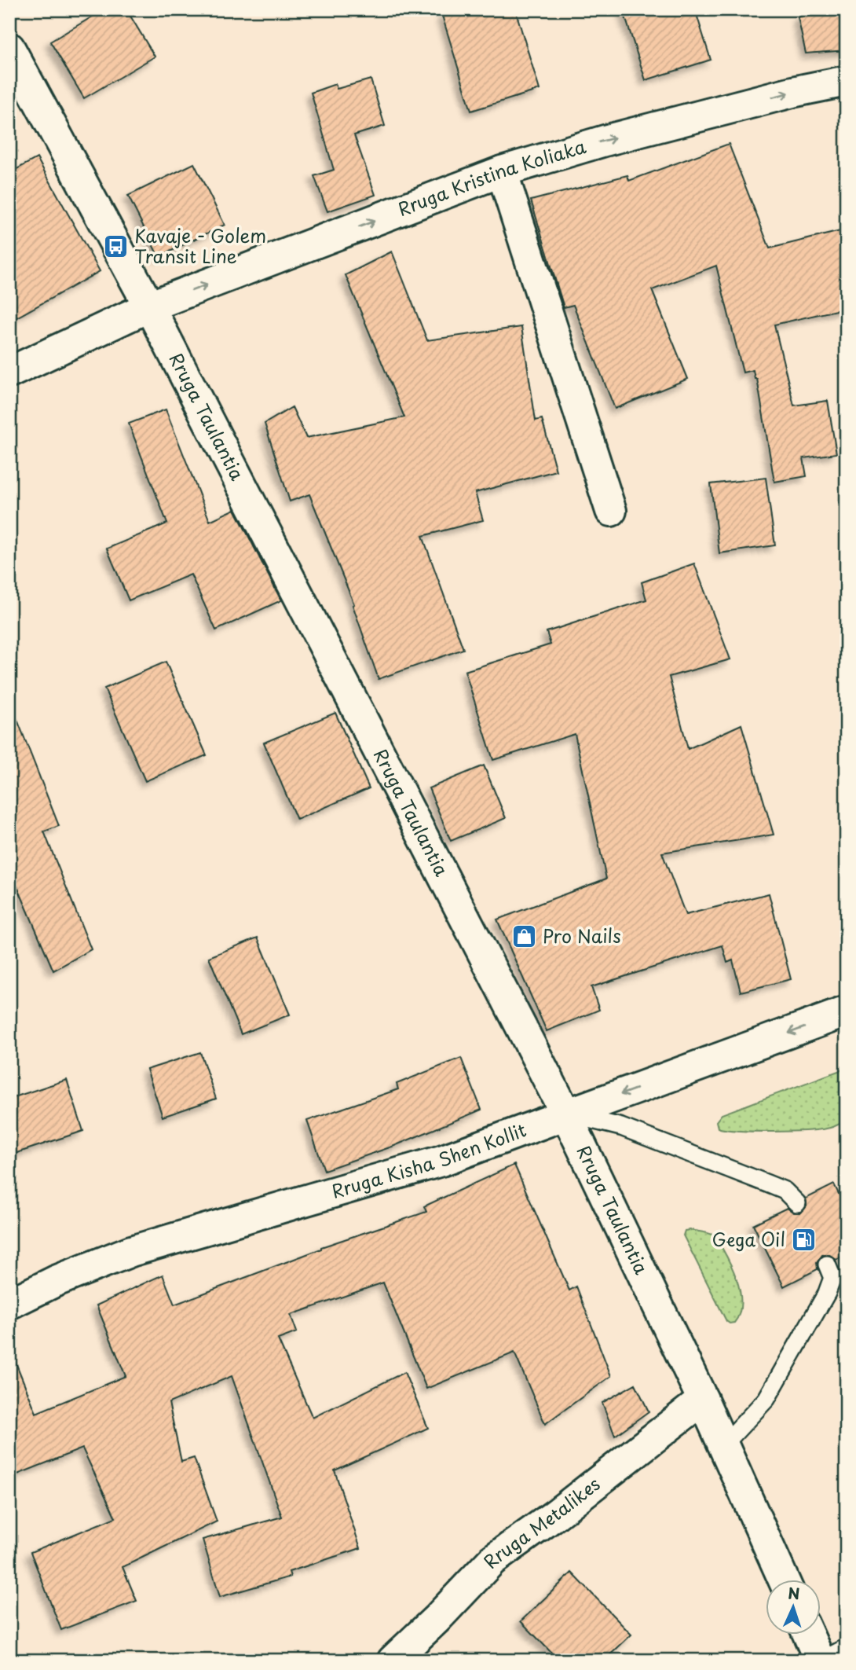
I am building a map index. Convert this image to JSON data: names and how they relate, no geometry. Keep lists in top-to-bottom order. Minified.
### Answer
{"streets":{"street":["Rruga Kristina Koliaka","Rruga Taulantia","Rruga Kisha Shen Kollit","Rruga Metalikes"]},"crossings":[["Rruga Kristina Koliaka","Rruga Taulantia"],["Rruga Taulantia","Rruga Kisha Shen Kollit"],["Rruga Taulantia","Rruga Metalikes"]],"one_way":["Rruga Kristina Koliaka"],"places":{"bus stop":["Kavaje - Golem Transit Line"],"shop":["Pro Nails"],"fuel station":["Gega Oil"]},"north":"top"}
